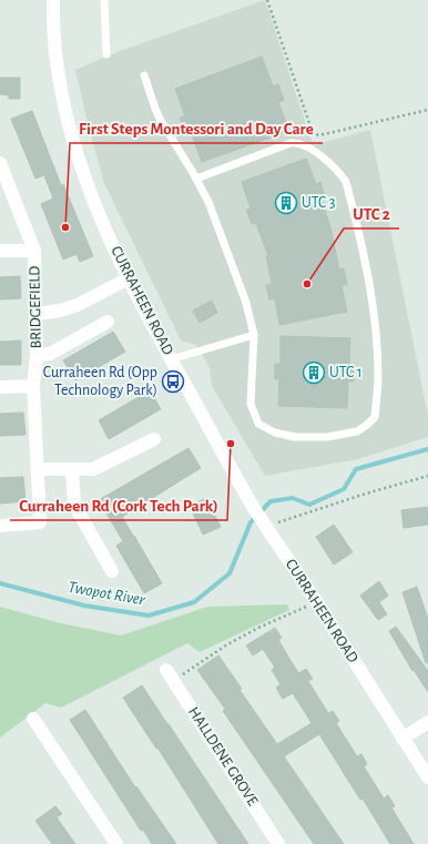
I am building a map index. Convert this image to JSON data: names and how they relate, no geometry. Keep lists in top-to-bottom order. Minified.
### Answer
{"streets":{"street":["CURRAHEEN ROAD","BRIDGEFIELD","HALLDENE GROVE"]},"water":["Twopot River"],"places":{"building":["UTC 3","UTC 1"],"other":["First Steps Montessori and Day Care","UTC 2","Curraheen Rd (Cork Tech Park)"],"bus stop":["Curraheen Rd (Opp Technology Park)"]}}
